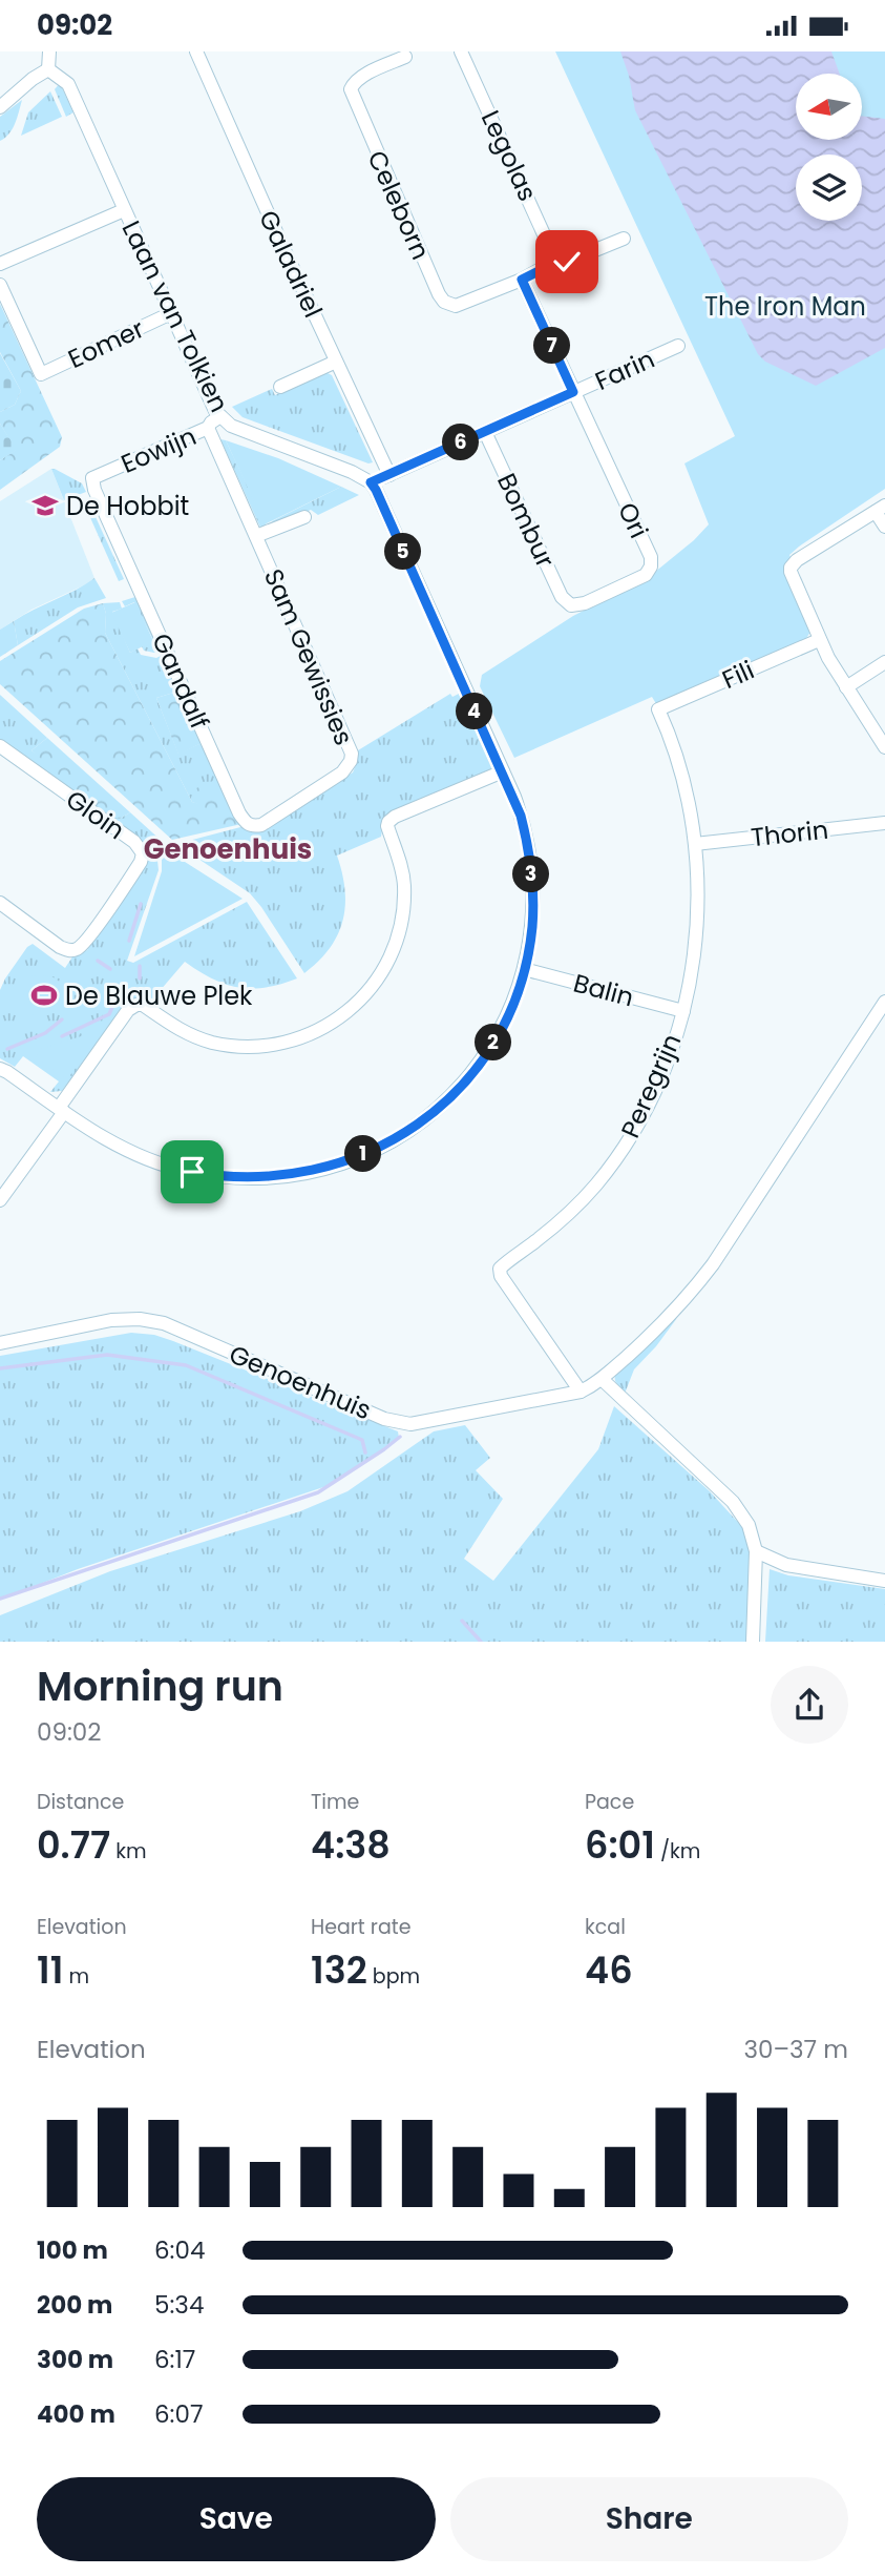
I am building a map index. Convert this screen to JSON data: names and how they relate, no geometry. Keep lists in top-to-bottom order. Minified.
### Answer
{"streets":{"street":["Legolas","Celeborn","Galadriel","Laan van Tolkien","Eomer","Farin","Eowijn","Bombur","Ori","Sam Gewissies","Fili","Gandalf","Gloin","Thorin","Balin","Peregrijn","Genoenhuis"]},"crossings":[["Galadriel","Farin"],["Laan van Tolkien","Eomer"],["Laan van Tolkien","Farin"],["Laan van Tolkien","Eowijn"],["Farin","Bombur"],["Farin","Ori"],["Eowijn","Sam Gewissies"],["Eowijn","Gandalf"],["Bombur","Ori"],["Sam Gewissies","Gandalf"],["Fili","Peregrijn"],["Thorin","Peregrijn"],["Balin","Peregrijn"],["Peregrijn","Genoenhuis"]],"districts":["Genoenhuis"],"parks":["The Iron Man"],"places":{"school or university":["De Hobbit"],"sports":["De Blauwe Plek"]},"north":"left","page":{"status":"09:02","pins":["7","6","5","4","3","2","1"],"heading":["Morning run","09:02"],"stats":[["Distance","0.77 km"],["Time","4:38"],["Pace","6:01 /km"],["Elevation","11 m"],["Heart rate","132 bpm"],["kcal","46"]],"chart":["Elevation","30–37 m"],"list":[{"name":"100 m","note":"6:04"},{"name":"200 m","note":"5:34"},{"name":"300 m","note":"6:17"},{"name":"400 m","note":"6:07"}],"buttons":["Save","Share"]}}
